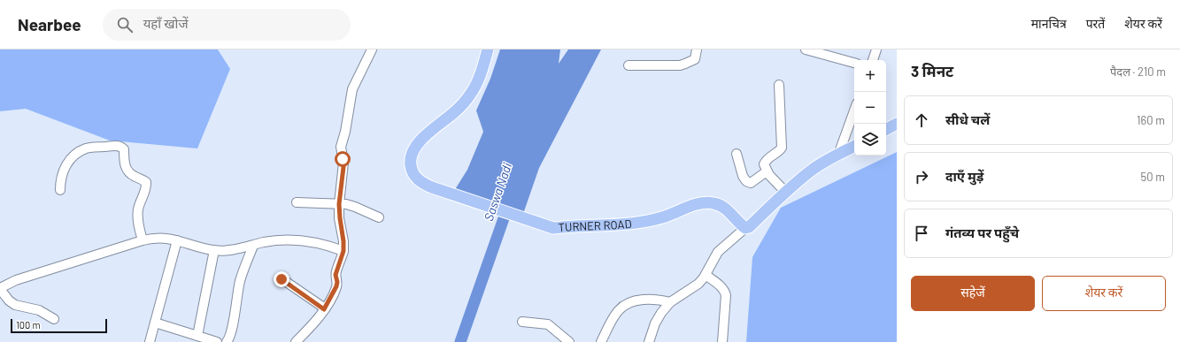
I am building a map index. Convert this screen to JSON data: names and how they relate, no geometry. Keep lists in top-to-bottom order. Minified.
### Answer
{"streets":{"main road":["TURNER ROAD"]},"water":["Saswa Nadi"],"scale_bar":"100 m","page":{"header":"Nearbee","search":"यहाँ खोजें","nav":["मानचित्र","परतें","शेयर करें"],"heading":["3 मिनट","पैदल · 210 m"],"map_buttons":["+","−"],"list":[["सीधे चलें","160 m"],["दाएँ मुड़ें","50 m"],"गंतव्य पर पहुँचे"],"buttons":["सहेजें","शेयर करें"],"scale":"100 m"}}
